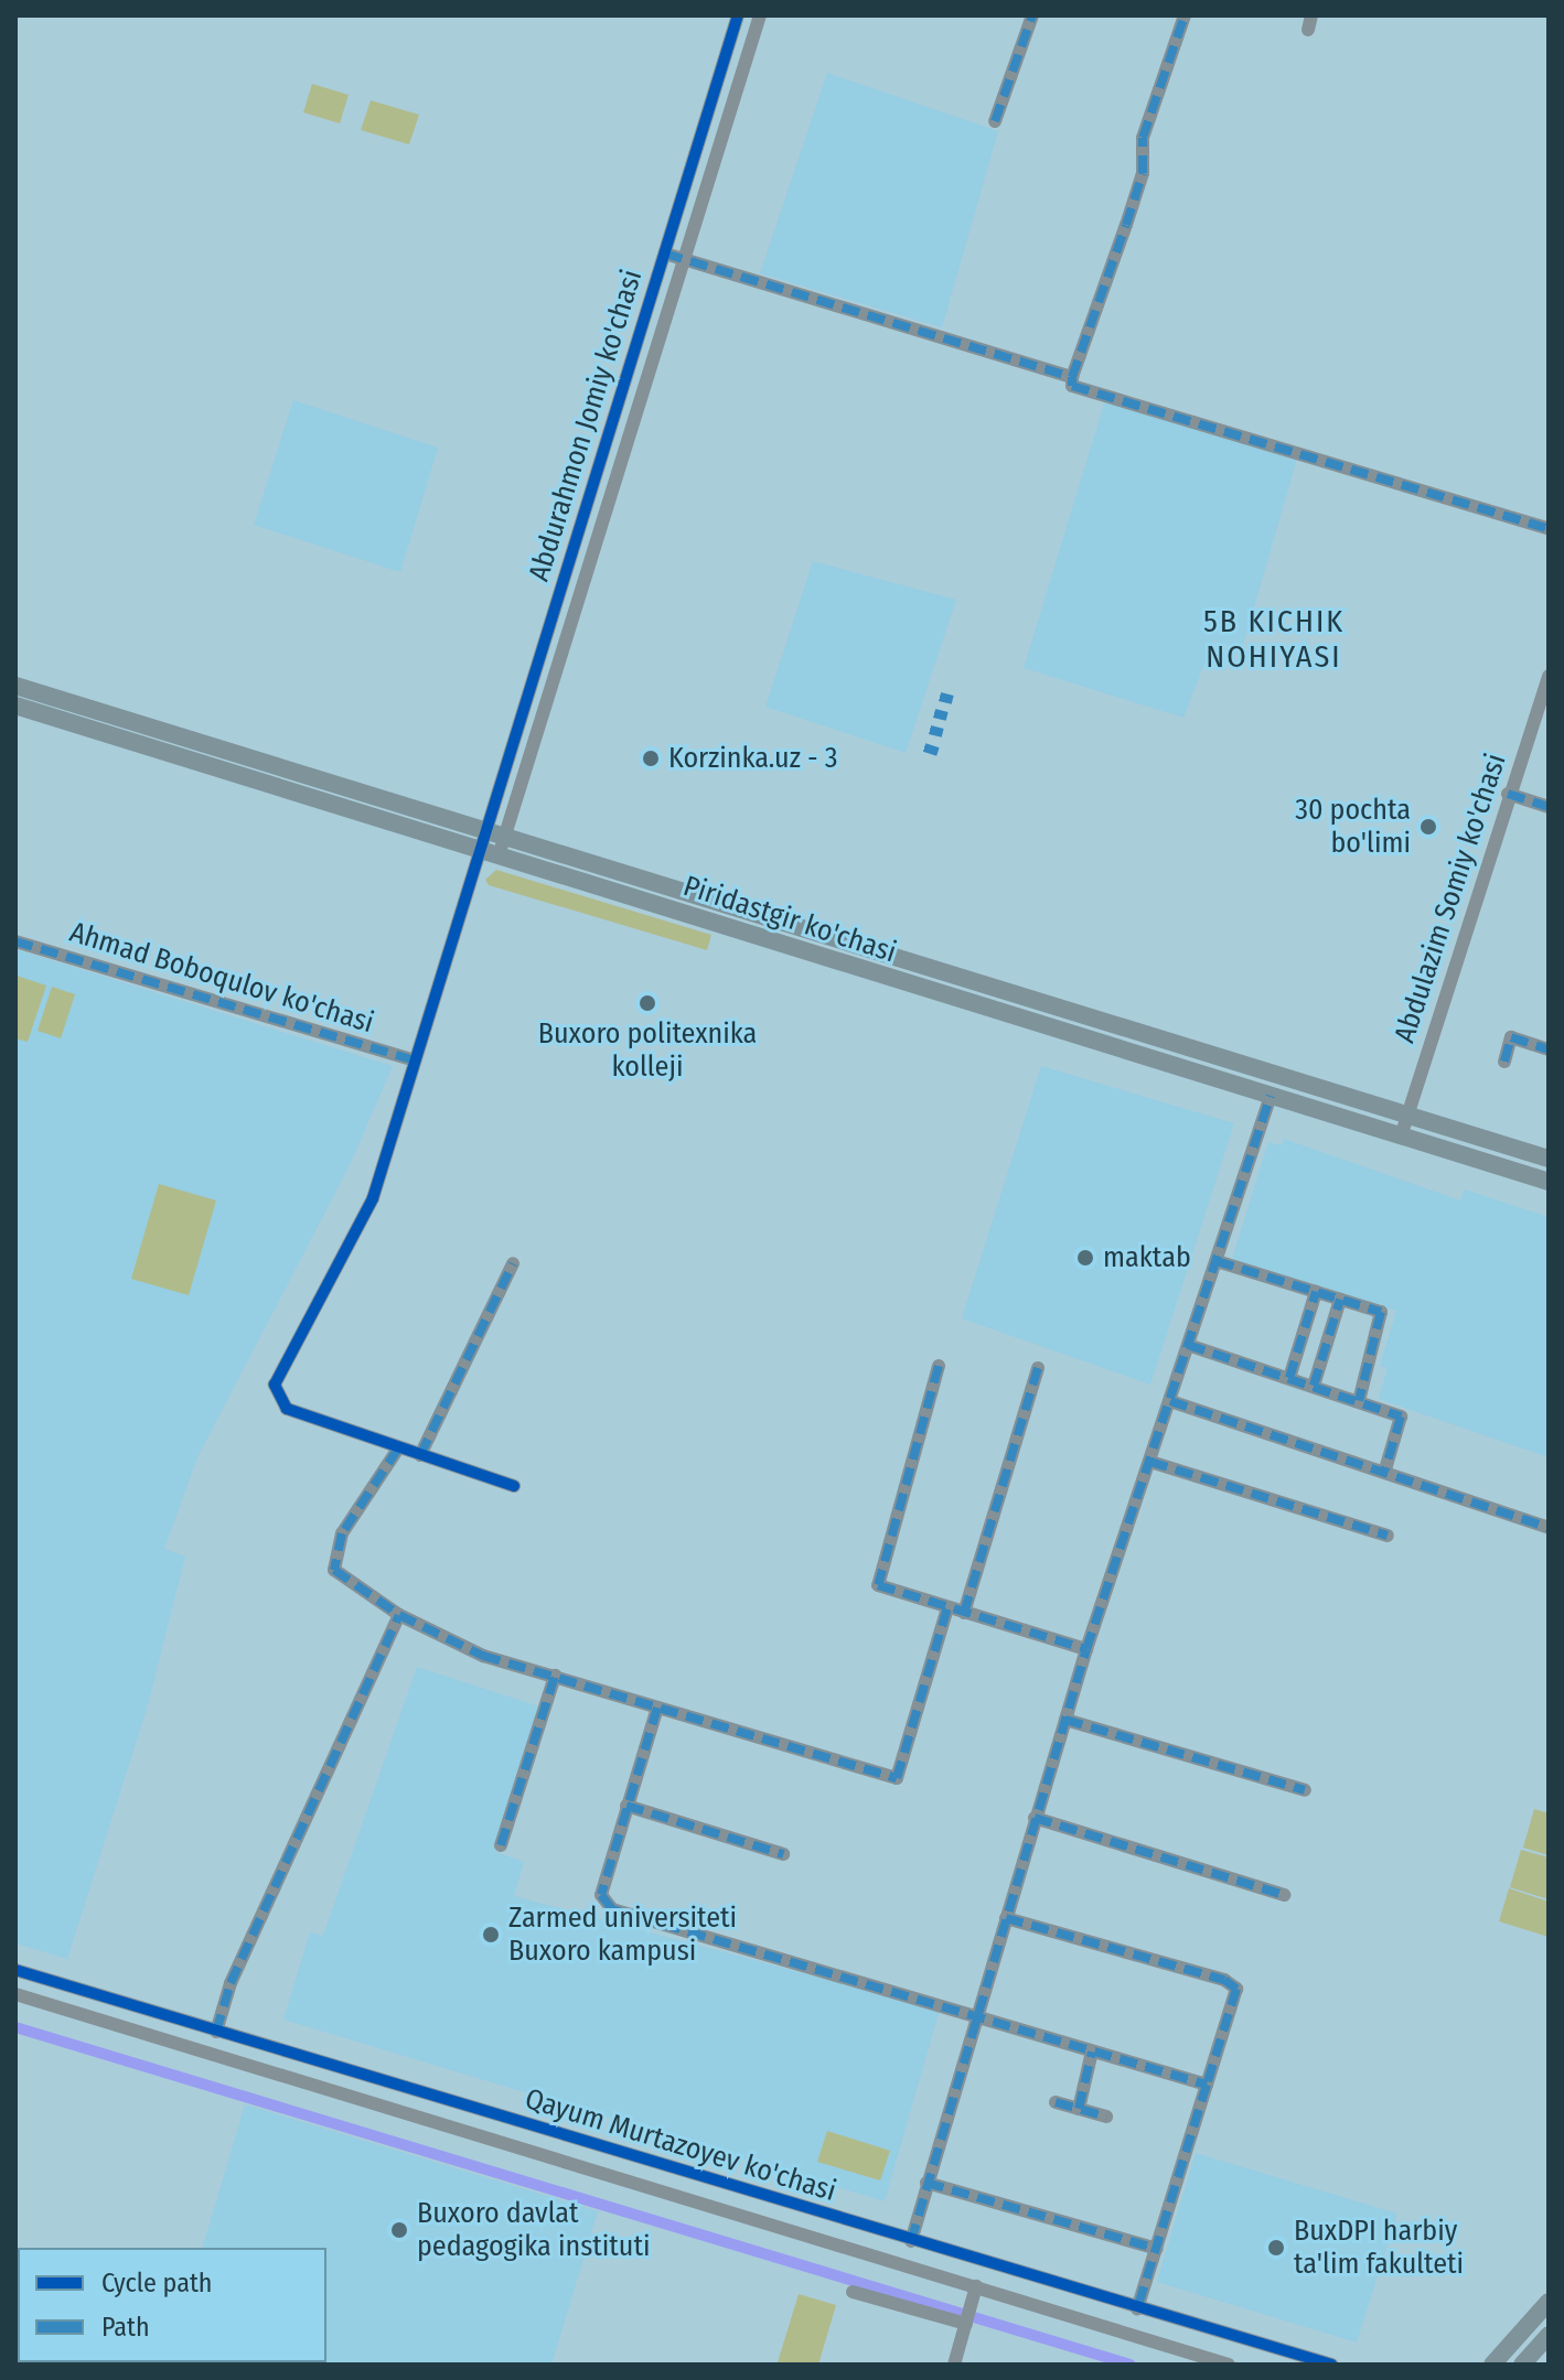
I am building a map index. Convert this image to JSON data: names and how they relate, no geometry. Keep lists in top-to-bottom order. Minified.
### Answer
{"streets":{"main road":["Piridastgir ko'chasi"],"street":["Abdurahmon Jomiy ko'chasi","Abdulazim Somiy ko'chasi","Ahmad Boboqulov ko'chasi","Qayum Murtazoyev ko'chasi"]},"crossings":[["Abdurahmon Jomiy ko'chasi","Piridastgir ko'chasi"],["Abdurahmon Jomiy ko'chasi","Ahmad Boboqulov ko'chasi"],["Abdulazim Somiy ko'chasi","Piridastgir ko'chasi"]],"districts":["5B KICHIK NOHIYASI"],"places":["Korzinka.uz - 3","30 pochta bo'limi","Buxoro politexnika kolleji","maktab","Zarmed universiteti Buxoro kampusi","Buxoro davlat pedagogika instituti","BuxDPI harbiy ta'lim fakulteti"],"legend":["Cycle path","Path"]}
